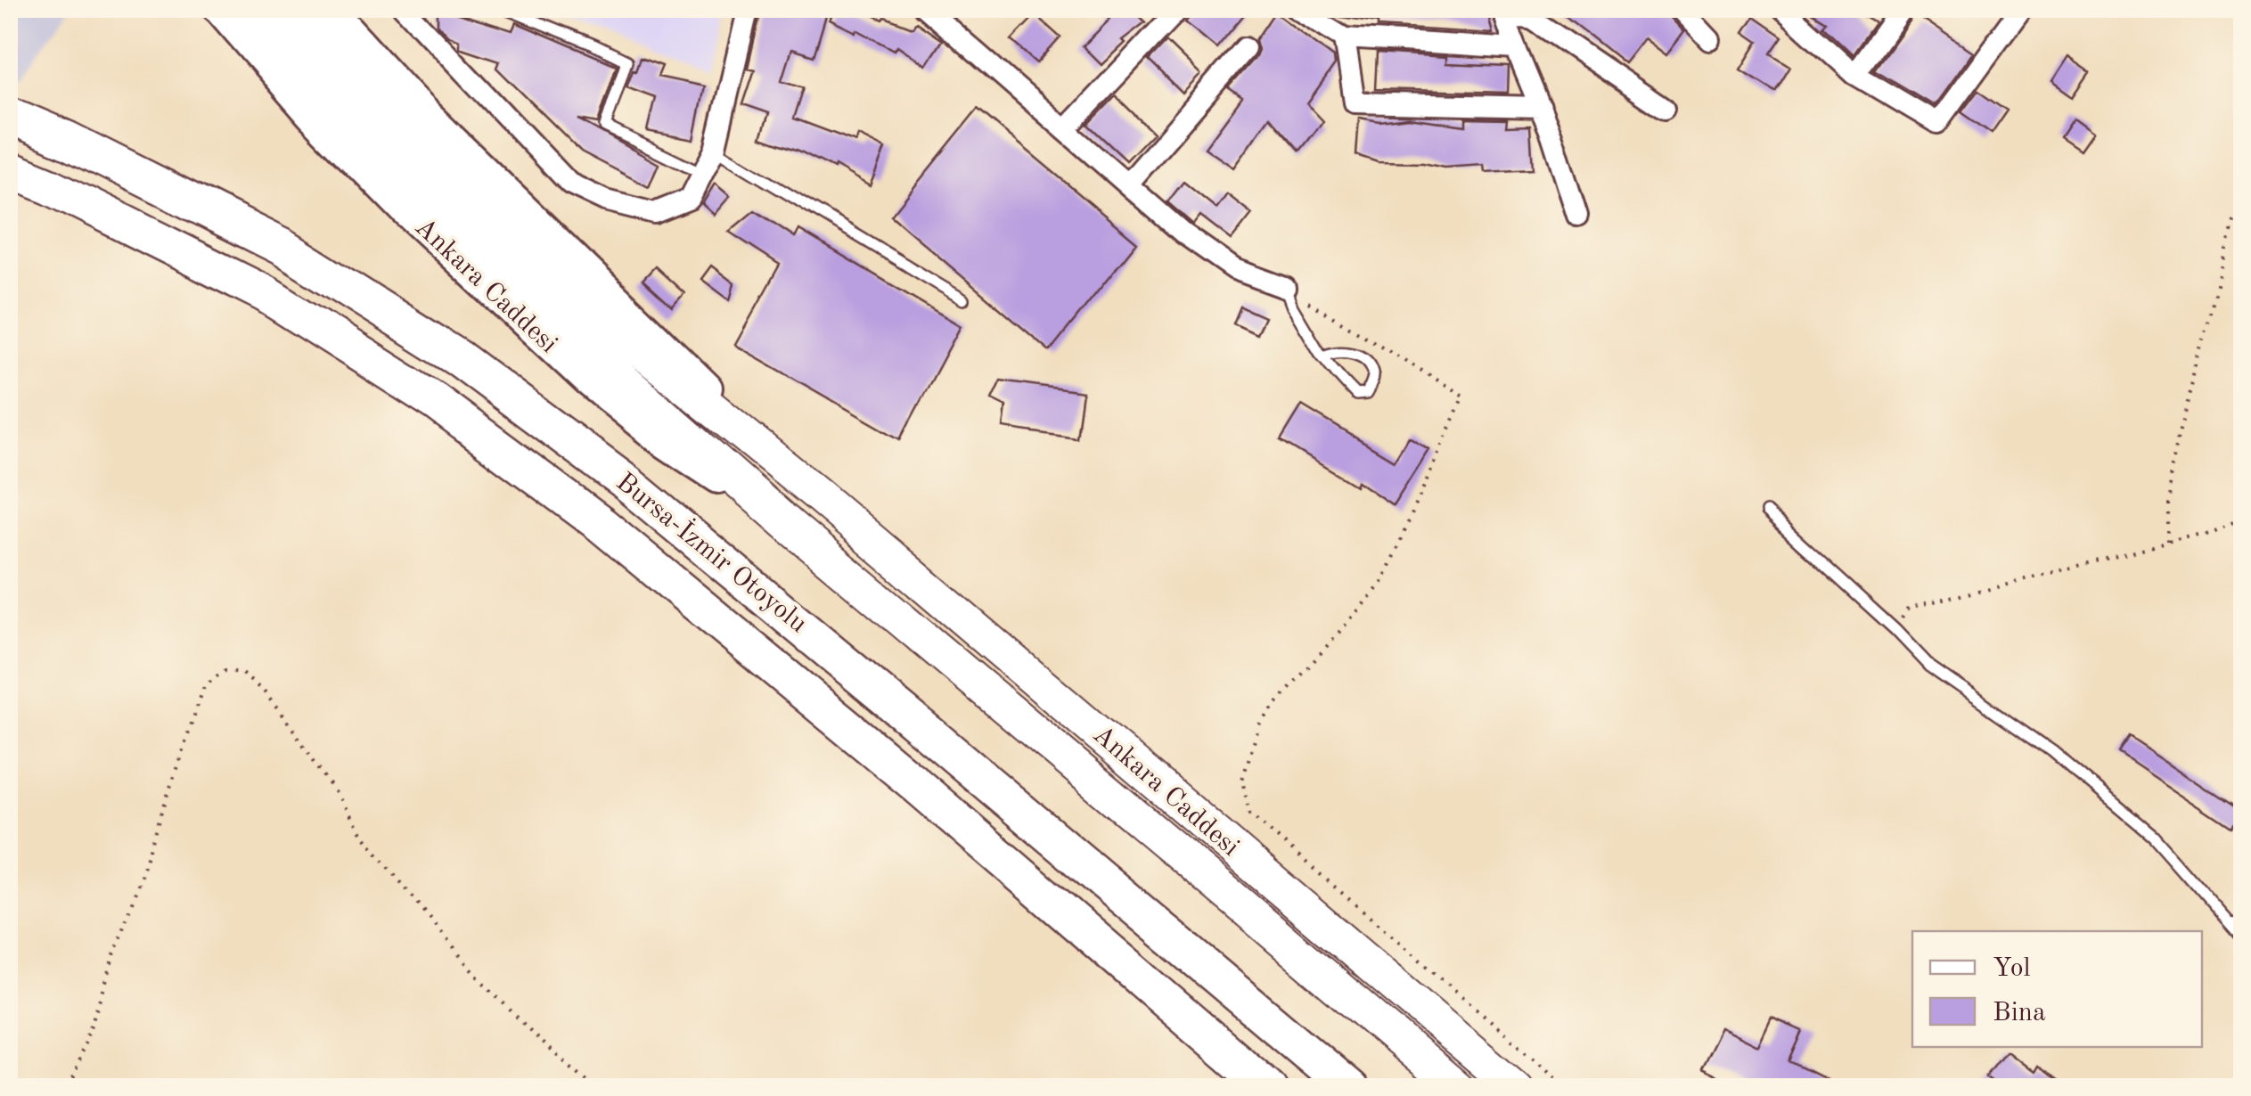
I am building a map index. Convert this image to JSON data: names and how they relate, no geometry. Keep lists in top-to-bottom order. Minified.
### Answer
{"streets":{"highway":["Ankara Caddesi","Bursa-İzmir Otoyolu"]},"legend":["Yol","Bina"]}
